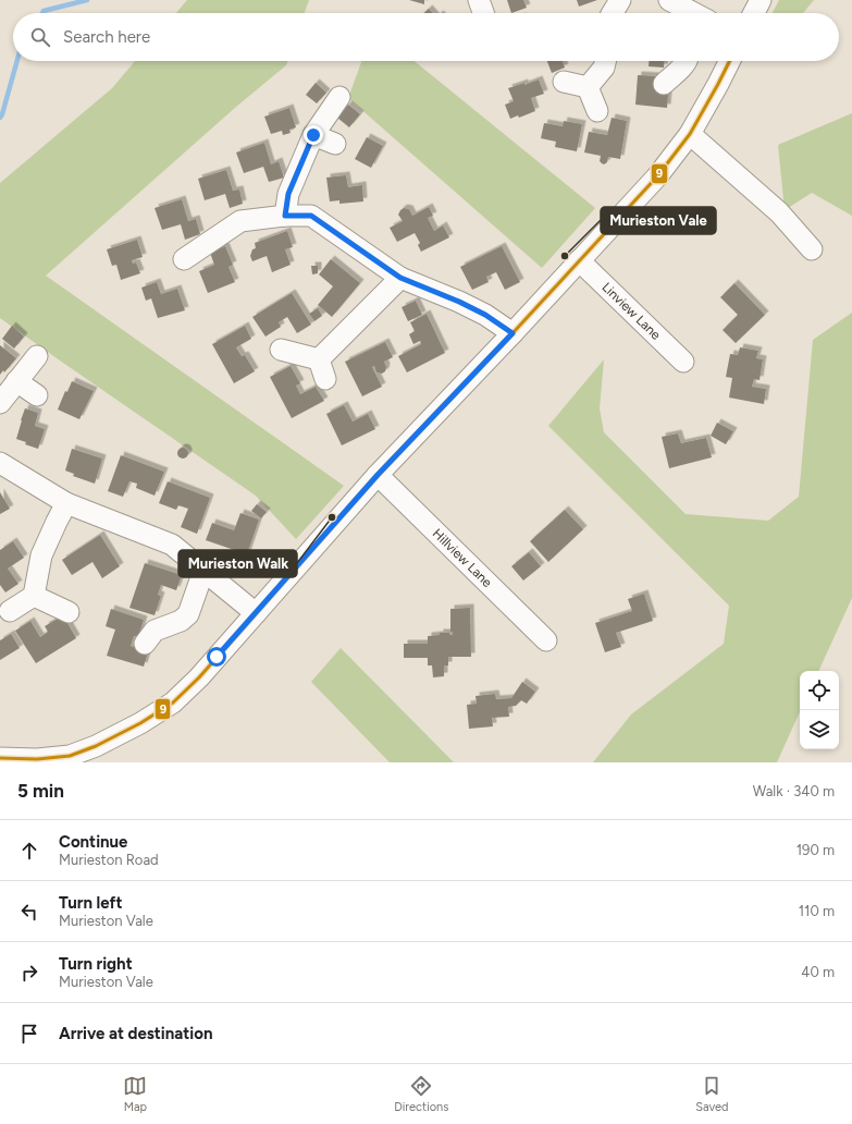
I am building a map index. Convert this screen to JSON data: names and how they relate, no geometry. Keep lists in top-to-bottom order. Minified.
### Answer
{"streets":{"street":["Linview Lane","Hillview Lane"]},"places":["Murieston Vale","Murieston Walk"],"lines":["transit line 9"],"page":{"search":"Search here","heading":["5 min","Walk · 340 m"],"list":[["Continue","Murieston Road","190 m"],["Turn left","Murieston Vale","110 m"],["Turn right","Murieston Vale","40 m"],"Arrive at destination"],"nav":["Map","Directions","Saved"]}}
